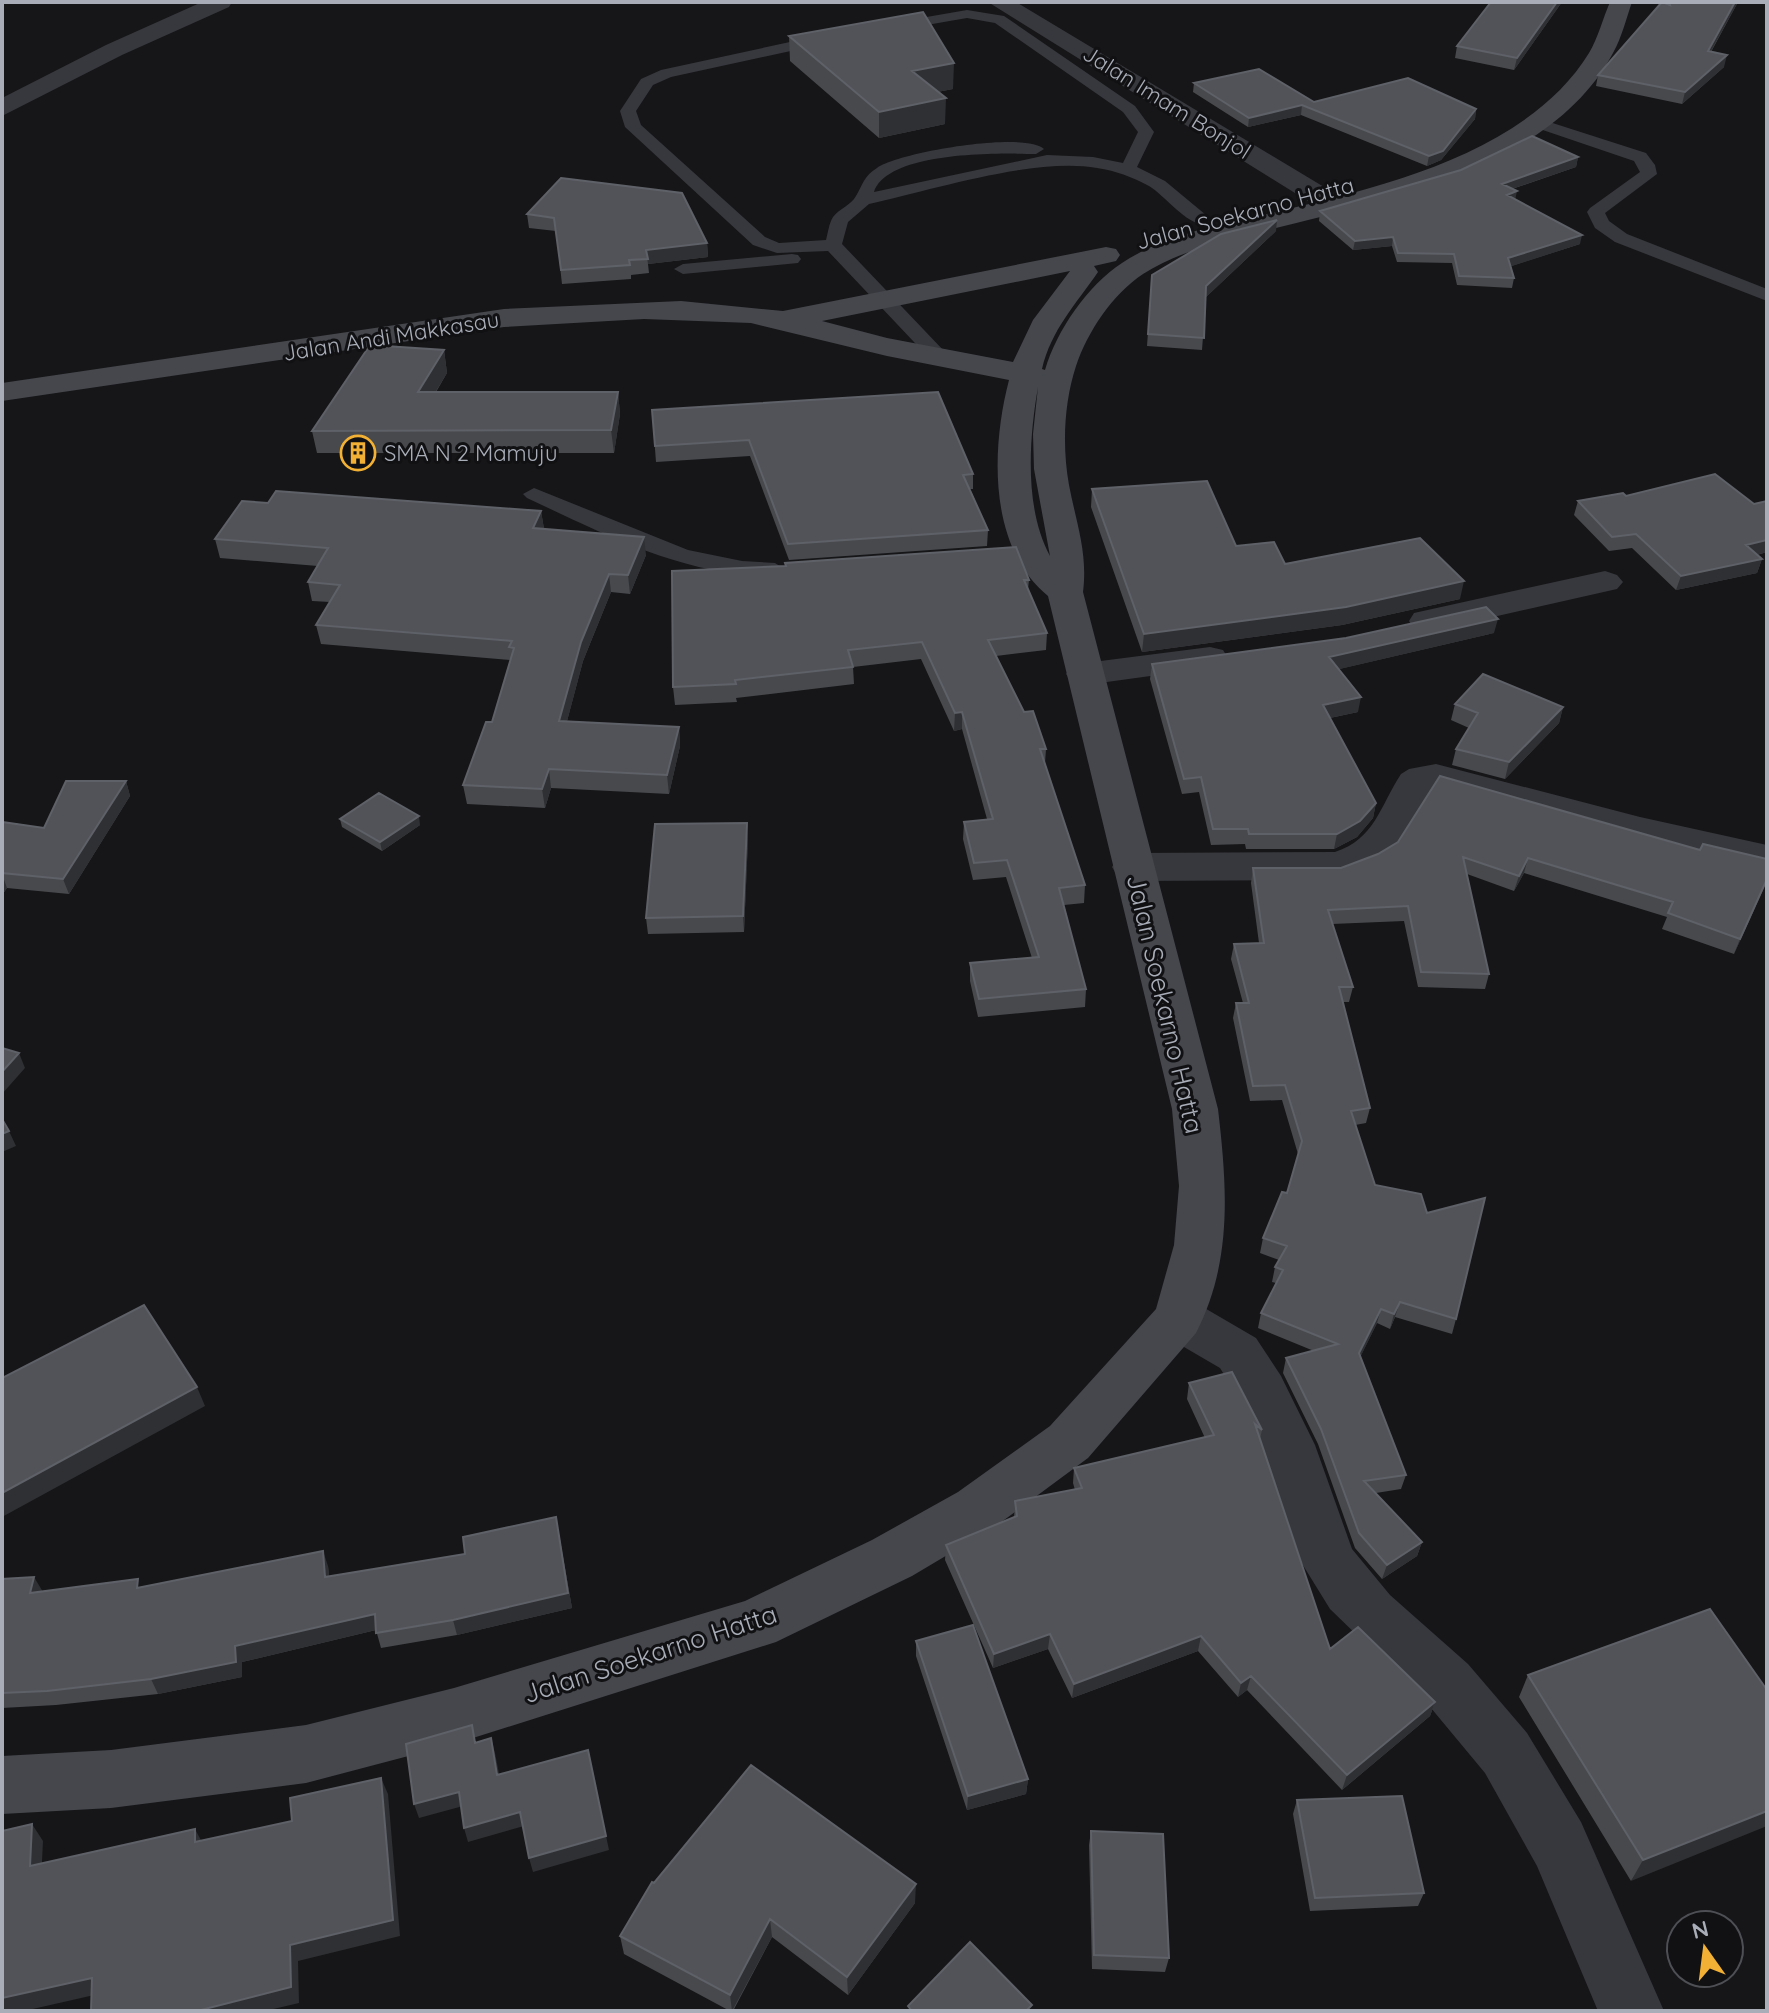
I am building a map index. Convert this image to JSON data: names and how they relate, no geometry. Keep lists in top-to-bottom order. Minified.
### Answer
{"streets":{"main road":["Jalan Soekarno Hatta","Jalan Andi Makkasau"],"street":["Jalan Imam Bonjol"]},"crossings":[["Jalan Imam Bonjol","Jalan Soekarno Hatta"]],"places":{"building":["SMA N 2 Mamuju"]},"north":"top"}
